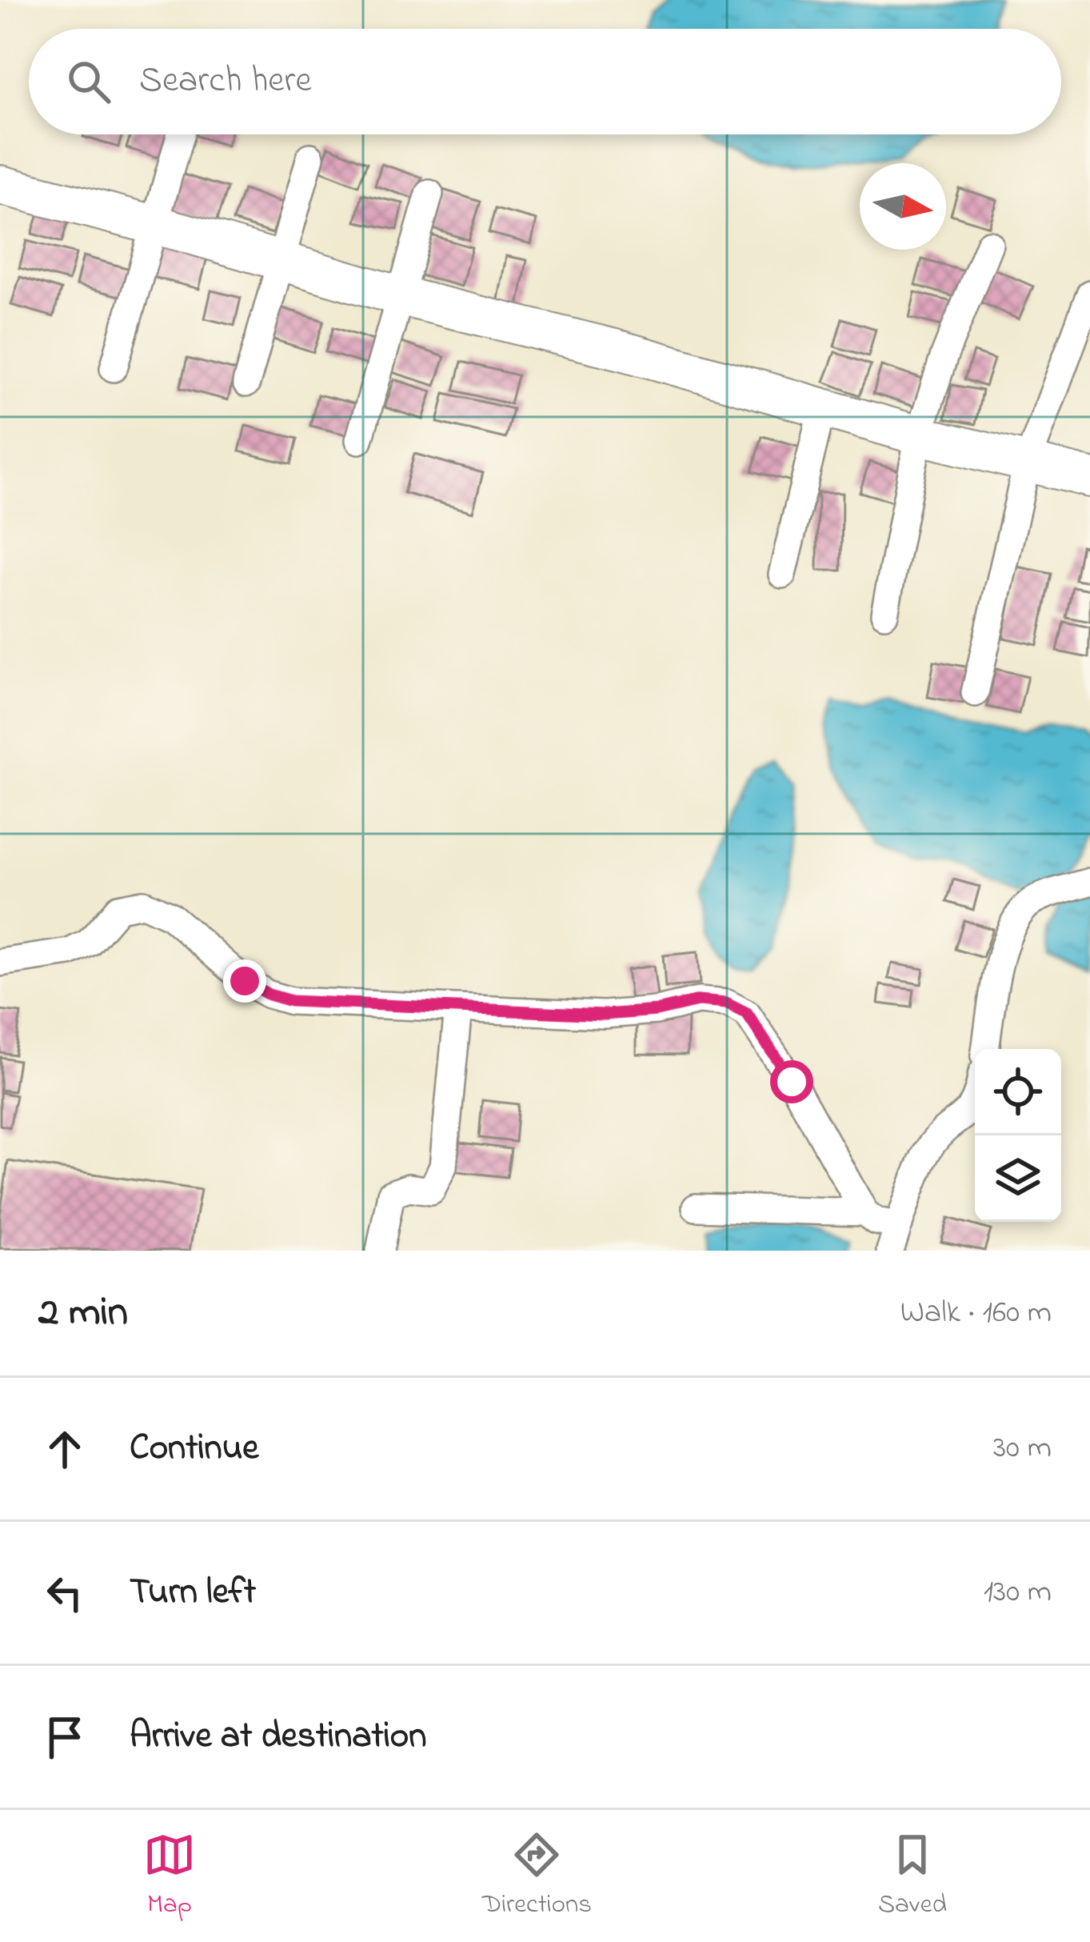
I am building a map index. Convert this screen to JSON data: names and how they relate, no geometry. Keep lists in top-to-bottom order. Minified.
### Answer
{"north":"right","page":{"search":"Search here","heading":["2 min","Walk · 160 m"],"list":[["Continue","30 m"],["Turn left","130 m"],"Arrive at destination"],"nav":["Map","Directions","Saved"]}}
